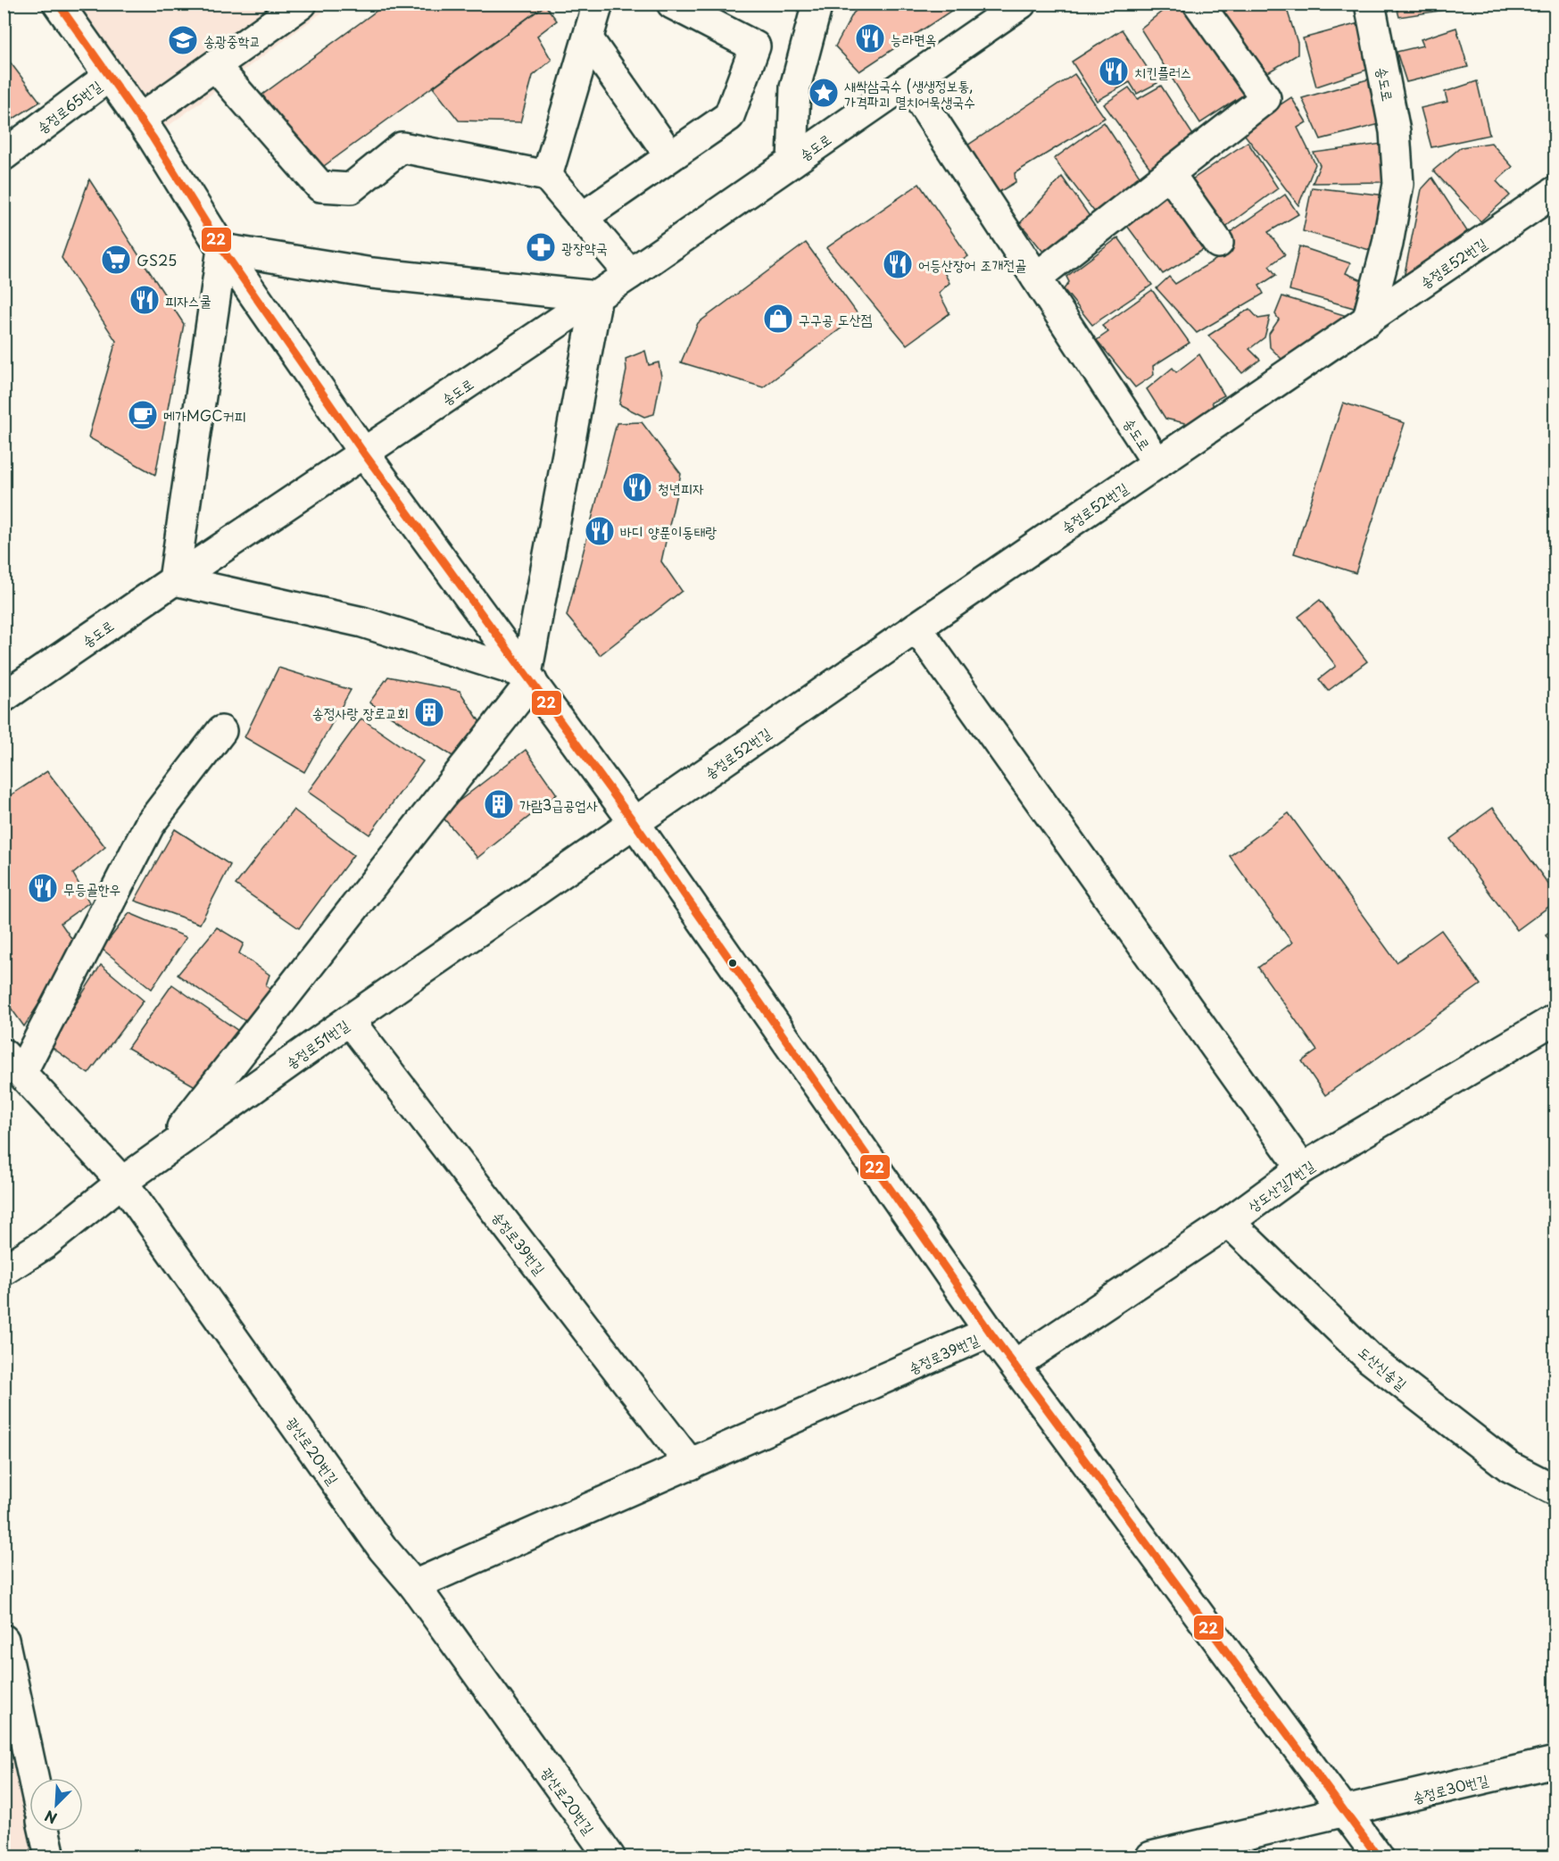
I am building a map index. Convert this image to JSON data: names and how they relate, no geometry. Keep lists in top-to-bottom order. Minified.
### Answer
{"streets":{"street":["송도로","송정로65번길","송정로52번길","송정로51번길","상도산길7번길","송정로39번길","도산신송길","광산로20번길","송정로30번길"]},"crossings":[["송도로","송정로52번길"],["송정로52번길","송정로51번길"],["송정로51번길","송정로39번길"],["송정로51번길","광산로20번길"],["상도산길7번길","도산신송길"],["송정로39번길","광산로20번길"]],"places":{"restaurant":["능라면옥","치킨플러스","어등산장어 조개전골","피자스쿨","청년피자","바디 양푼이동태랑","무등골한우"],"school or university":["송광중학교"],"place":["새싹삼국수 (생생정보통, 가격파괴 멸치어묵생국수"],"pharmacy":["광장약국"],"supermarket":["GS25"],"shop":["구구공 도산점"],"cafe":["메가MGC커피"],"building":["송정사랑 장로교회","가람3급공업사"]},"lines":["transit line 22"],"north":"bottom left"}
